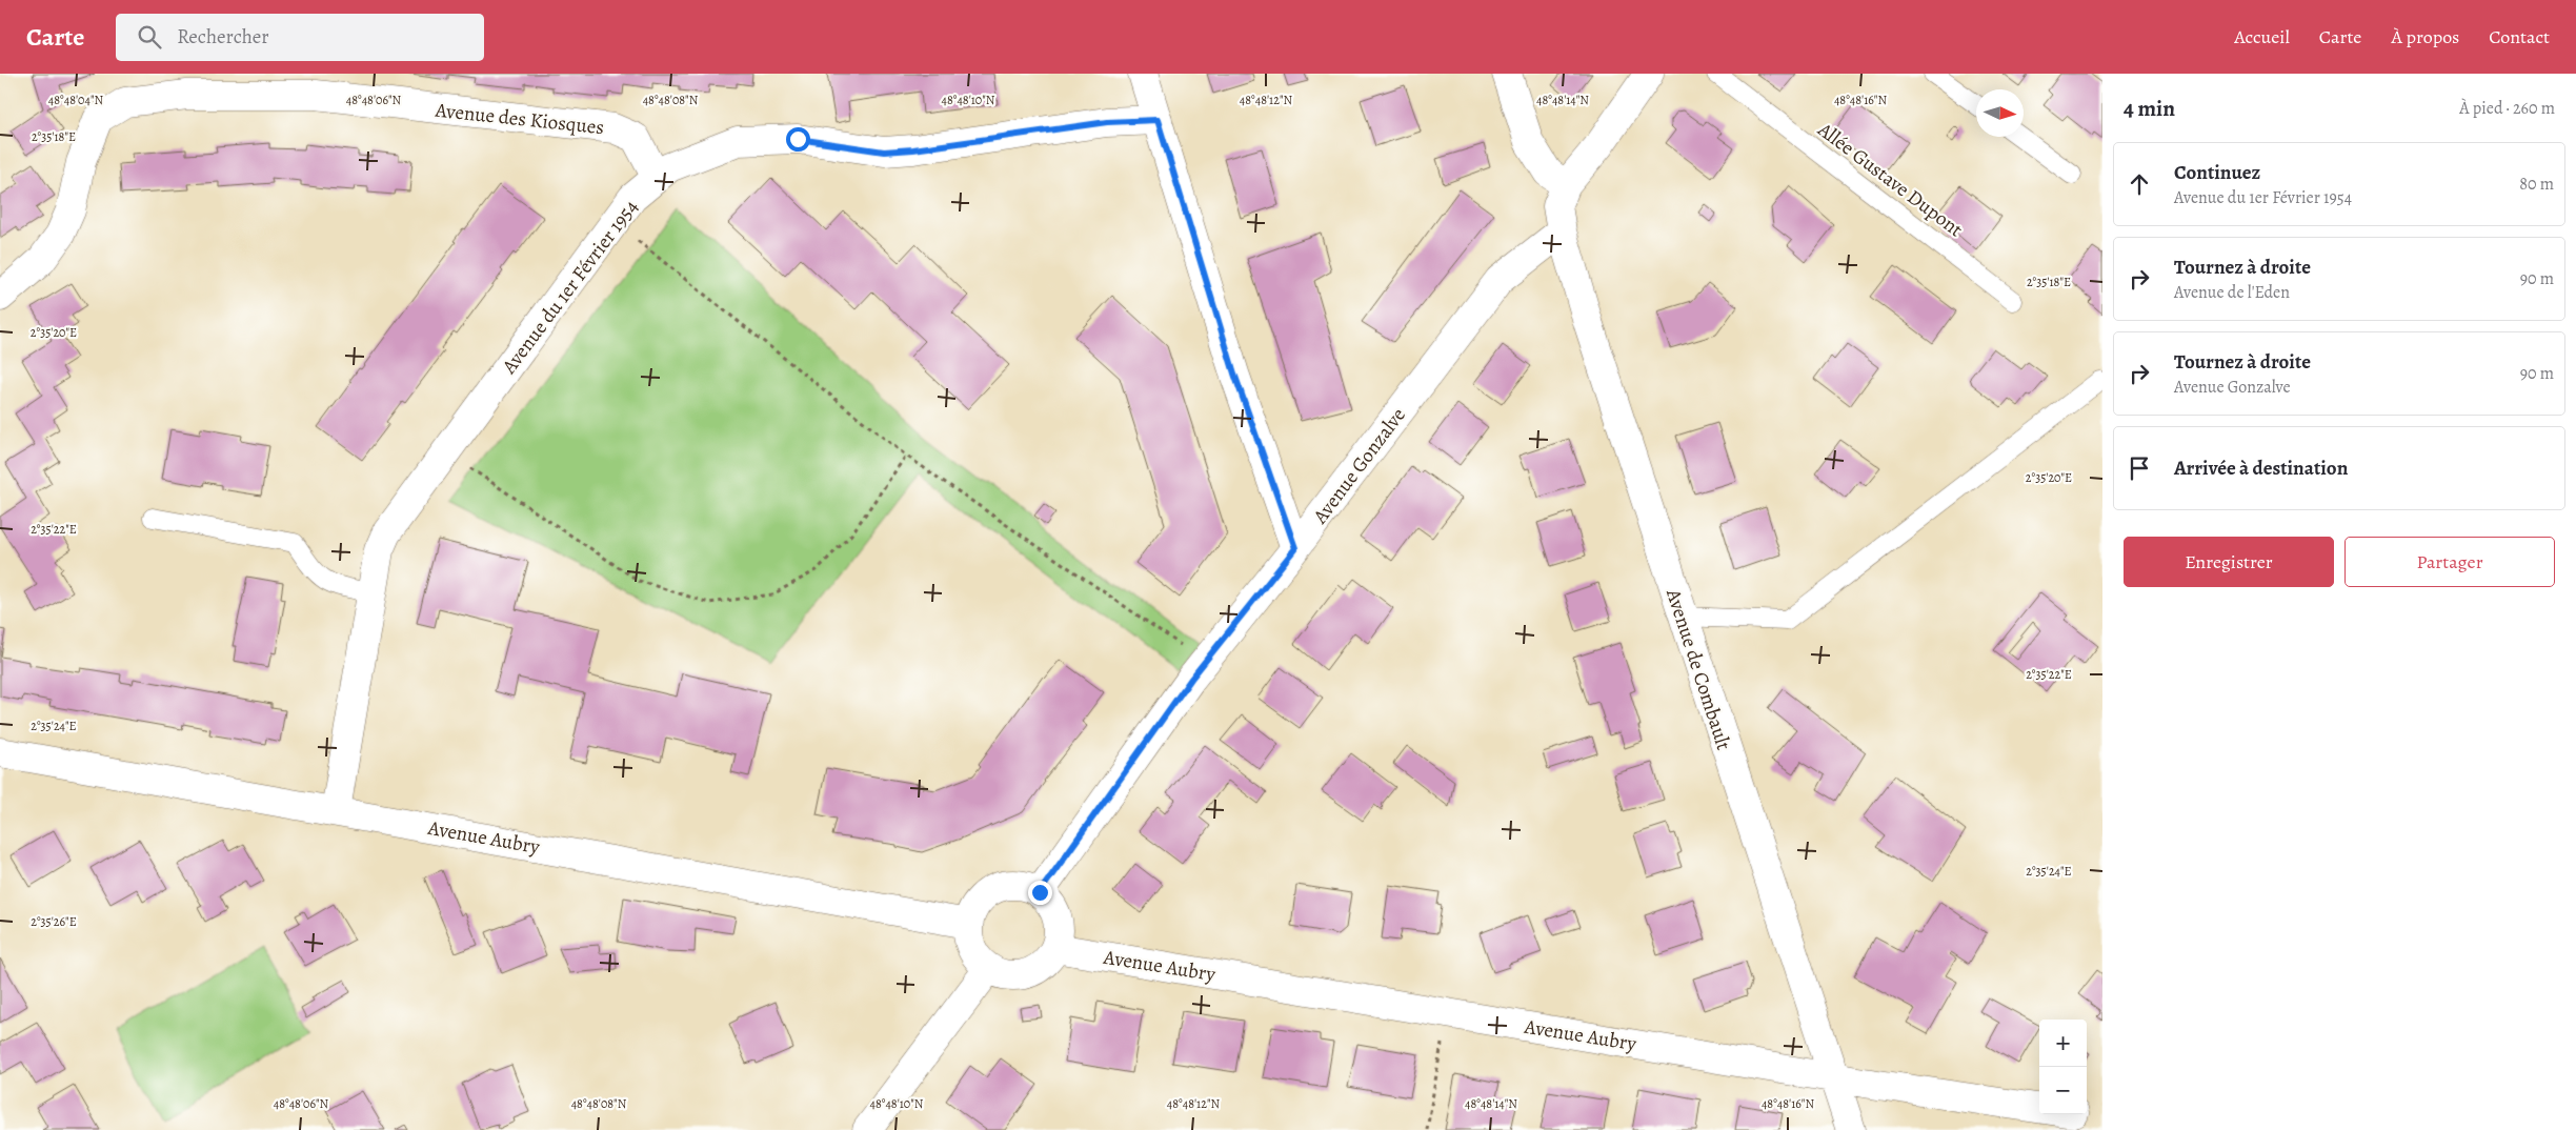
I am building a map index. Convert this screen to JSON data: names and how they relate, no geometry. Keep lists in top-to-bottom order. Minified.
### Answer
{"streets":{"street":["Avenue des Kiosques","Avenue du 1er Février 1954","Avenue Gonzalve","Avenue de Combault","Avenue Aubry"],"lane":["Allée Gustave Dupont"]},"crossings":[["Avenue des Kiosques","Avenue du 1er Février 1954"],["Avenue du 1er Février 1954","Avenue Aubry"],["Avenue Gonzalve","Avenue de Combault"],["Avenue Gonzalve","Avenue Aubry"],["Avenue de Combault","Avenue Aubry"]],"north":"right","page":{"header":"Carte","search":"Rechercher","nav":["Accueil","Carte","À propos","Contact"],"heading":["4 min","À pied · 260 m"],"list":[["Continuez","Avenue du 1er Février 1954","80 m"],["Tournez à droite","Avenue de l'Eden","90 m"],["Tournez à droite","Avenue Gonzalve","90 m"],"Arrivée à destination"],"buttons":["Enregistrer","Partager"],"map_buttons":["+","−"]},"coordinates":["48°48'04\"N","48°48'06\"N","48°48'08\"N","48°48'10\"N","48°48'12\"N","48°48'14\"N","48°48'16\"N","2°35'18\"E","2°35'20\"E","2°35'22\"E","2°35'24\"E","2°35'26\"E"]}
